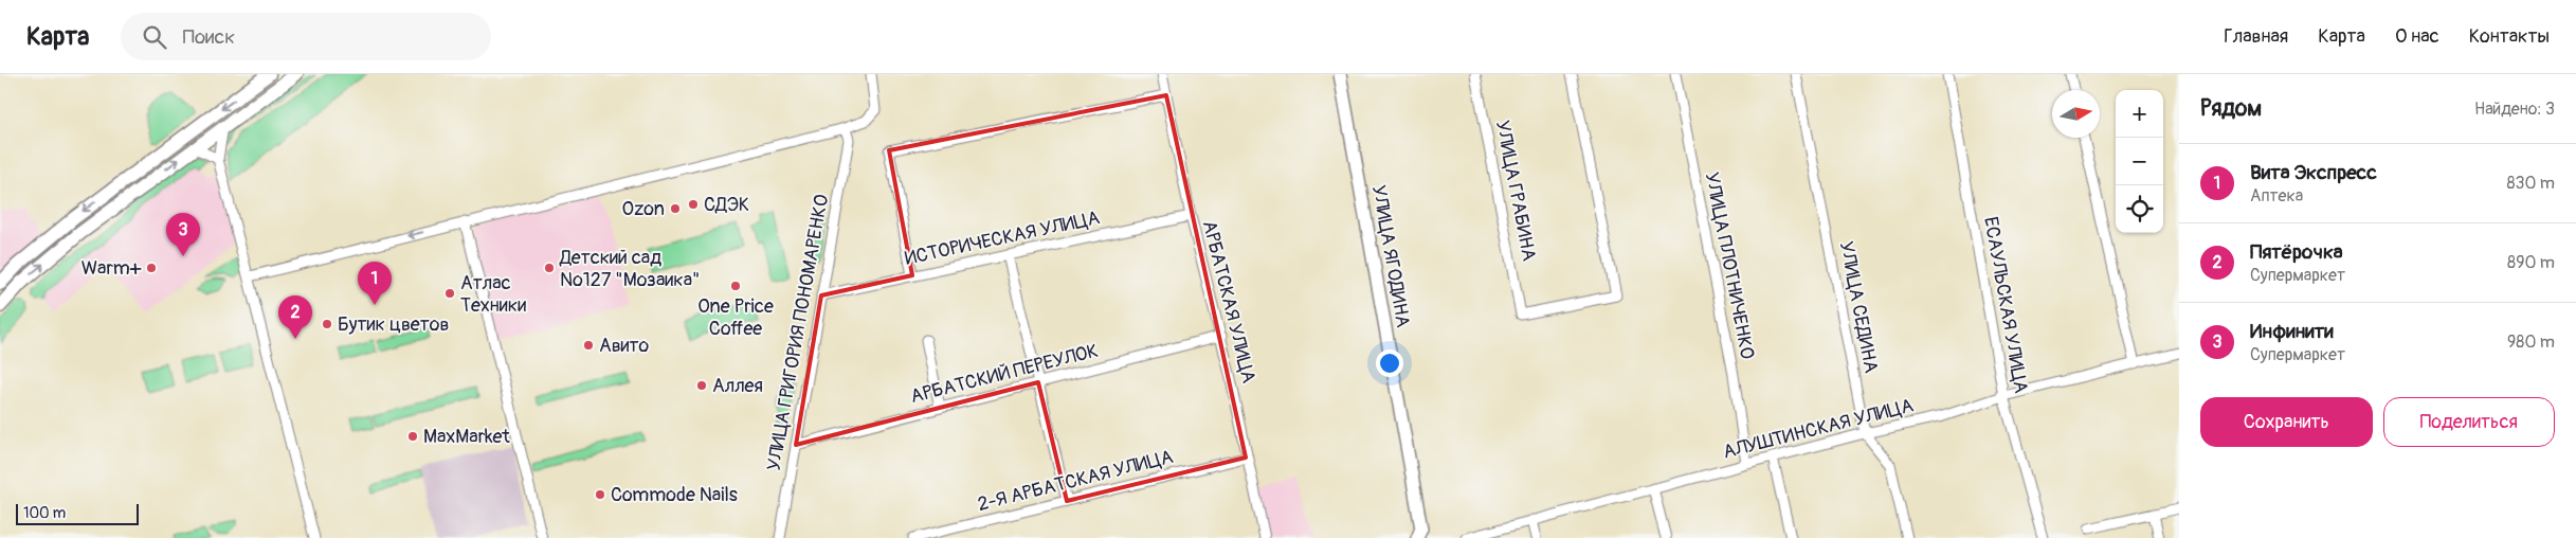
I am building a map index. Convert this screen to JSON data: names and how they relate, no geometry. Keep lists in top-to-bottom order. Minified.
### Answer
{"streets":{"street":["УЛИЦА ГРАБИНА","ИСТОРИЧЕСКАЯ УЛИЦА","УЛИЦА ЯГОДИНА","УЛИЦА ПЛОТНИЧЕНКО","АРБАТСКАЯ УЛИЦА","ЕСАУЛЬСКАЯ УЛИЦА","УЛИЦА СЕДИНА","УЛИЦА ГРИГОРИЯ ПОНОМАРЕНКО","АРБАТСКИЙ ПЕРЕУЛОК","АЛУШТИНСКАЯ УЛИЦА","2-Я АРБАТСКАЯ УЛИЦА"]},"crossings":[["ИСТОРИЧЕСКАЯ УЛИЦА","АРБАТСКАЯ УЛИЦА"],["ИСТОРИЧЕСКАЯ УЛИЦА","УЛИЦА ГРИГОРИЯ ПОНОМАРЕНКО"],["УЛИЦА ПЛОТНИЧЕНКО","АЛУШТИНСКАЯ УЛИЦА"],["АРБАТСКАЯ УЛИЦА","АРБАТСКИЙ ПЕРЕУЛОК"],["АРБАТСКАЯ УЛИЦА","2-Я АРБАТСКАЯ УЛИЦА"],["ЕСАУЛЬСКАЯ УЛИЦА","АЛУШТИНСКАЯ УЛИЦА"],["УЛИЦА СЕДИНА","АЛУШТИНСКАЯ УЛИЦА"],["УЛИЦА ГРИГОРИЯ ПОНОМАРЕНКО","АРБАТСКИЙ ПЕРЕУЛОК"]],"places":["СДЭК","Ozon","Warm+","Детский сад №127 \"Мозаика\"","One Price Coffee","Атлас Техники","Бутик цветов","Авито","Аллея","MaxMarket","Commode Nails"],"scale_bar":"100 m","north":"right","page":{"header":"Карта","search":"Поиск","nav":["Главная","Карта","О нас","Контакты"],"heading":["Рядом","Найдено: 3"],"map_buttons":["+","−"],"list":[{"mark":"1","name":"Вита Экспресс","note":"Аптека","value":"830 m"},{"mark":"2","name":"Пятёрочка","note":"Супермаркет","value":"890 m"},{"mark":"3","name":"Инфинити","note":"Супермаркет","value":"980 m"}],"pins":["3","1","2"],"buttons":["Сохранить","Поделиться"],"scale":"100 m"}}
